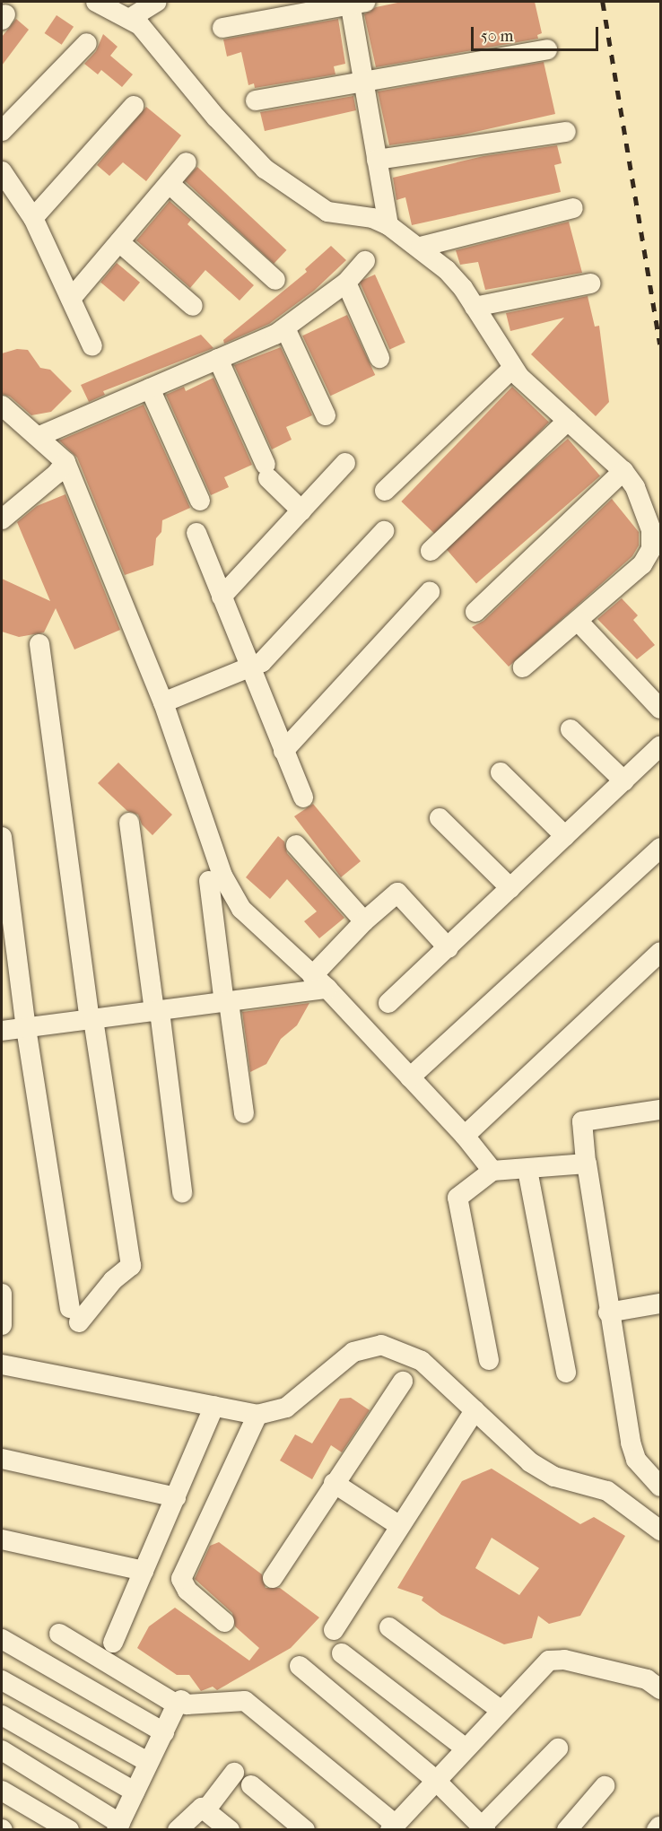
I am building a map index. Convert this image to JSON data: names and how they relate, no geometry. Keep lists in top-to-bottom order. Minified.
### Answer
{"scale_bar":"50 m"}
